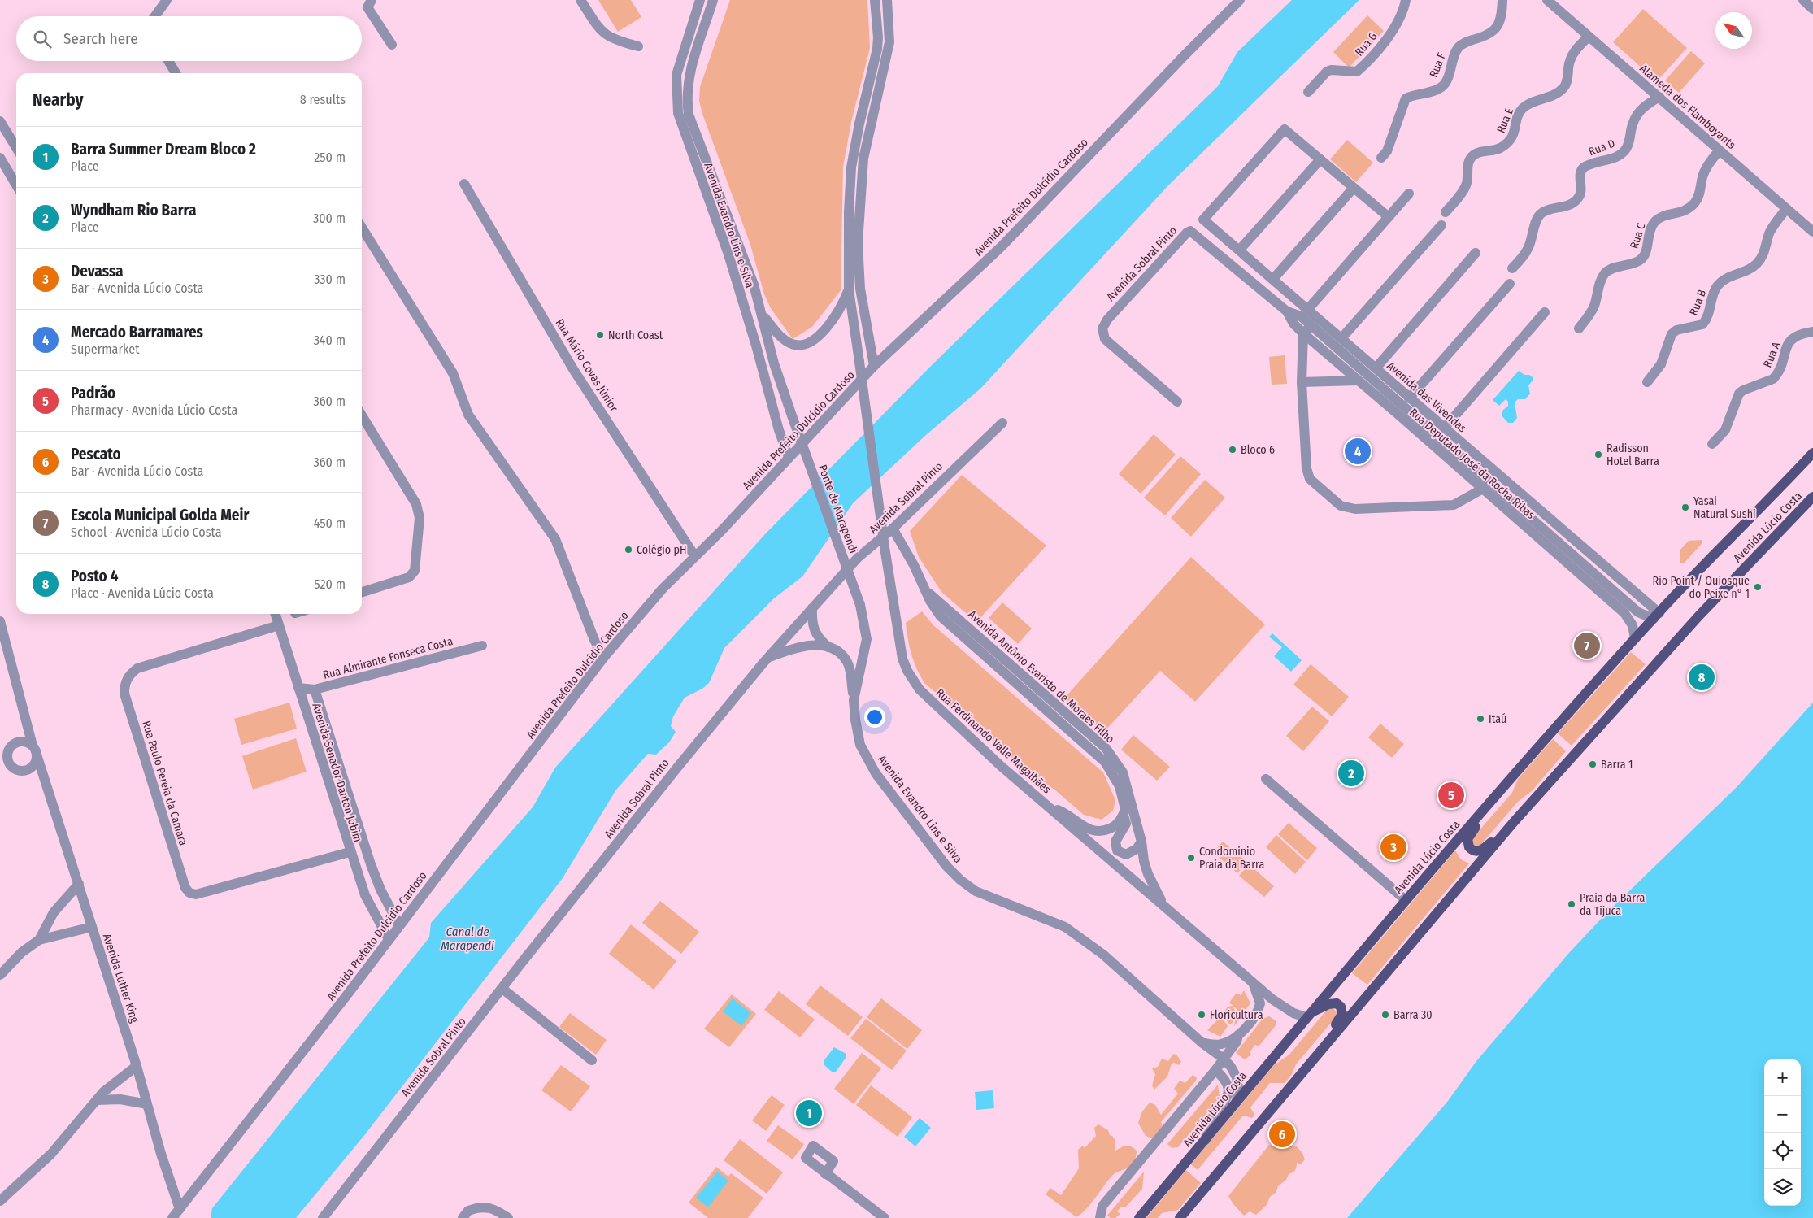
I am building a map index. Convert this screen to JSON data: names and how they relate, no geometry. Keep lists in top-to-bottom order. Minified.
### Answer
{"streets":{"main road":["Avenida Lúcio Costa"],"street":["Rua G","Rua F","Alameda dos Flamboyants","Rua E","Rua D","Avenida Prefeito Dulcídio Cardoso","Avenida Evandro Lins e Silva","Rua C","Avenida Sobral Pinto","Rua B","Rua A","Rua Mário Covas Júnior","Avenida das Vivendas","Rua Deputado José da Rocha Ribas","Ponte de Marapendi","Rua Almirante Fonseca Costa","Avenida Antônio Evaristo de Moraes Filho","Rua Ferdinando Valle Magalhães","Avenida Senador Danton Jobim","Rua Paulo Pereia da Camara","Avenida Luther King"]},"crossings":[["Alameda dos Flamboyants","Rua E"],["Alameda dos Flamboyants","Rua D"],["Alameda dos Flamboyants","Rua C"],["Alameda dos Flamboyants","Rua B"],["Avenida Prefeito Dulcídio Cardoso","Avenida Evandro Lins e Silva"],["Avenida Prefeito Dulcídio Cardoso","Rua Mário Covas Júnior"],["Avenida Prefeito Dulcídio Cardoso","Avenida Senador Danton Jobim"],["Avenida Prefeito Dulcídio Cardoso","Avenida Luther King"],["Avenida Evandro Lins e Silva","Ponte de Marapendi"],["Avenida Evandro Lins e Silva","Avenida Lúcio Costa"],["Avenida Sobral Pinto","Rua Deputado José da Rocha Ribas"],["Avenida Sobral Pinto","Avenida Antônio Evaristo de Moraes Filho"],["Avenida das Vivendas","Rua Deputado José da Rocha Ribas"],["Avenida das Vivendas","Avenida Lúcio Costa"],["Rua Deputado José da Rocha Ribas","Avenida Lúcio Costa"],["Avenida Lúcio Costa","Rua Ferdinando Valle Magalhães"],["Rua Almirante Fonseca Costa","Avenida Senador Danton Jobim"],["Avenida Antônio Evaristo de Moraes Filho","Rua Ferdinando Valle Magalhães"],["Avenida Senador Danton Jobim","Rua Paulo Pereia da Camara"]],"water":["Canal de Marapendi"],"places":["North Coast","Bloco 6","Radisson Hotel Barra","Yasai Natural Sushi","Colégio pH","Rio Point / Quiosque do Peixe n° 1","Itaú","Barra 1","Condominio Praia da Barra","Praia da Barra da Tijuca","Floricultura","Barra 30"],"north":"top left","page":{"search":"Search here","heading":["Nearby","8 results"],"list":[{"mark":"1","name":"Barra Summer Dream Bloco 2","note":"Place","value":"250 m"},{"mark":"2","name":"Wyndham Rio Barra","note":"Place","value":"300 m"},{"mark":"3","name":"Devassa","note":"Bar · Avenida Lúcio Costa","value":"330 m"},{"mark":"4","name":"Mercado Barramares","note":"Supermarket","value":"340 m"},{"mark":"5","name":"Padrão","note":"Pharmacy · Avenida Lúcio Costa","value":"360 m"},{"mark":"6","name":"Pescato","note":"Bar · Avenida Lúcio Costa","value":"360 m"},{"mark":"7","name":"Escola Municipal Golda Meir","note":"School · Avenida Lúcio Costa","value":"450 m"},{"mark":"8","name":"Posto 4","note":"Place · Avenida Lúcio Costa","value":"520 m"}],"pins":["4","7","8","2","5","3","1","6"],"map_buttons":["+","−"]}}
